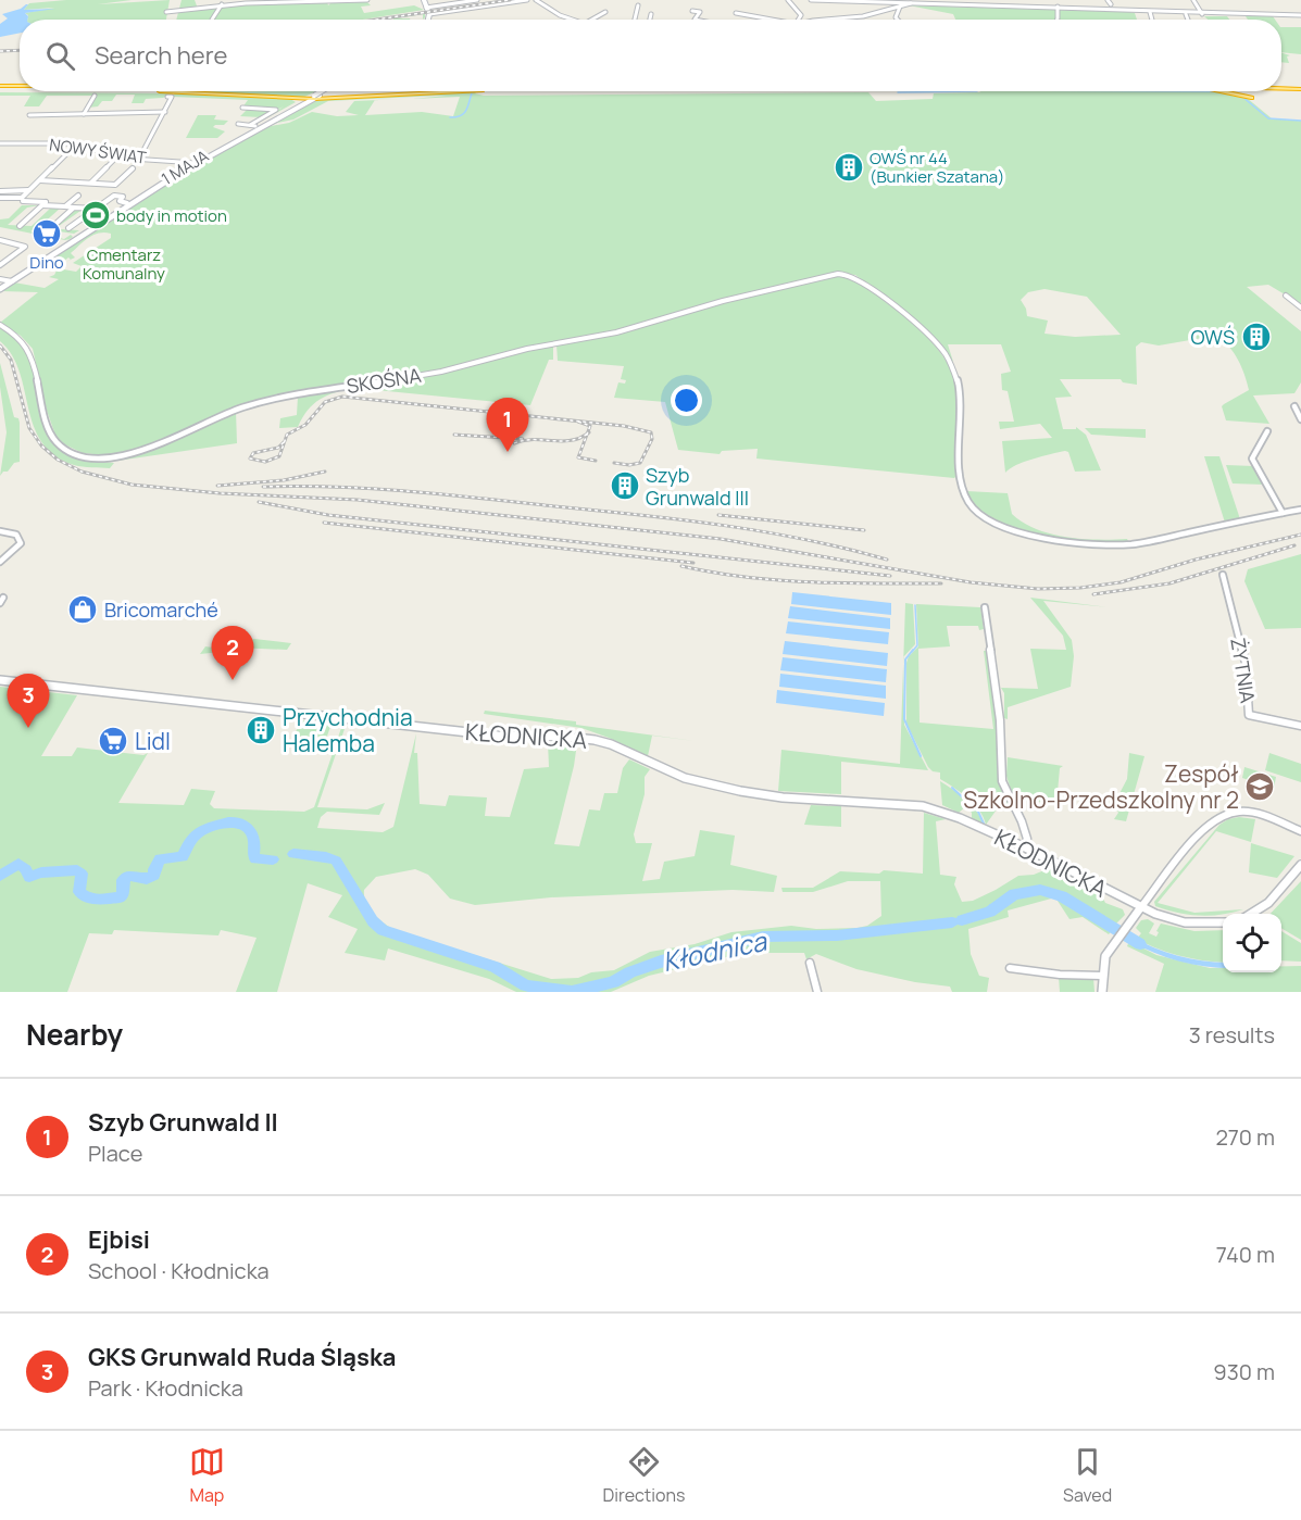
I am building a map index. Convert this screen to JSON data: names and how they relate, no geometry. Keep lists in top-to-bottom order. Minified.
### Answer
{"streets":{"main road":["1 MAJA"],"street":["NOWY ŚWIAT","SKOŚNA","ŻYTNIA","KŁODNICKA"]},"crossings":[["NOWY ŚWIAT","1 MAJA"]],"water":["Kłodnica"],"parks":["Cmentarz Komunalny"],"places":{"building":["OWŚ nr 44 (Bunkier Szatana)","OWŚ","Szyb Grunwald III","Przychodnia Halemba"],"sports":["body in motion"],"supermarket":["Dino","Lidl"],"shop":["Bricomarché"],"school or university":["Zespół Szkolno-Przedszkolny nr 2"]},"page":{"search":"Search here","pins":["1","2","3"],"heading":["Nearby","3 results"],"list":[{"mark":"1","name":"Szyb Grunwald II","note":"Place","value":"270 m"},{"mark":"2","name":"Ejbisi","note":"School · Kłodnicka","value":"740 m"},{"mark":"3","name":"GKS Grunwald Ruda Śląska","note":"Park · Kłodnicka","value":"930 m"}],"nav":["Map","Directions","Saved"]}}
